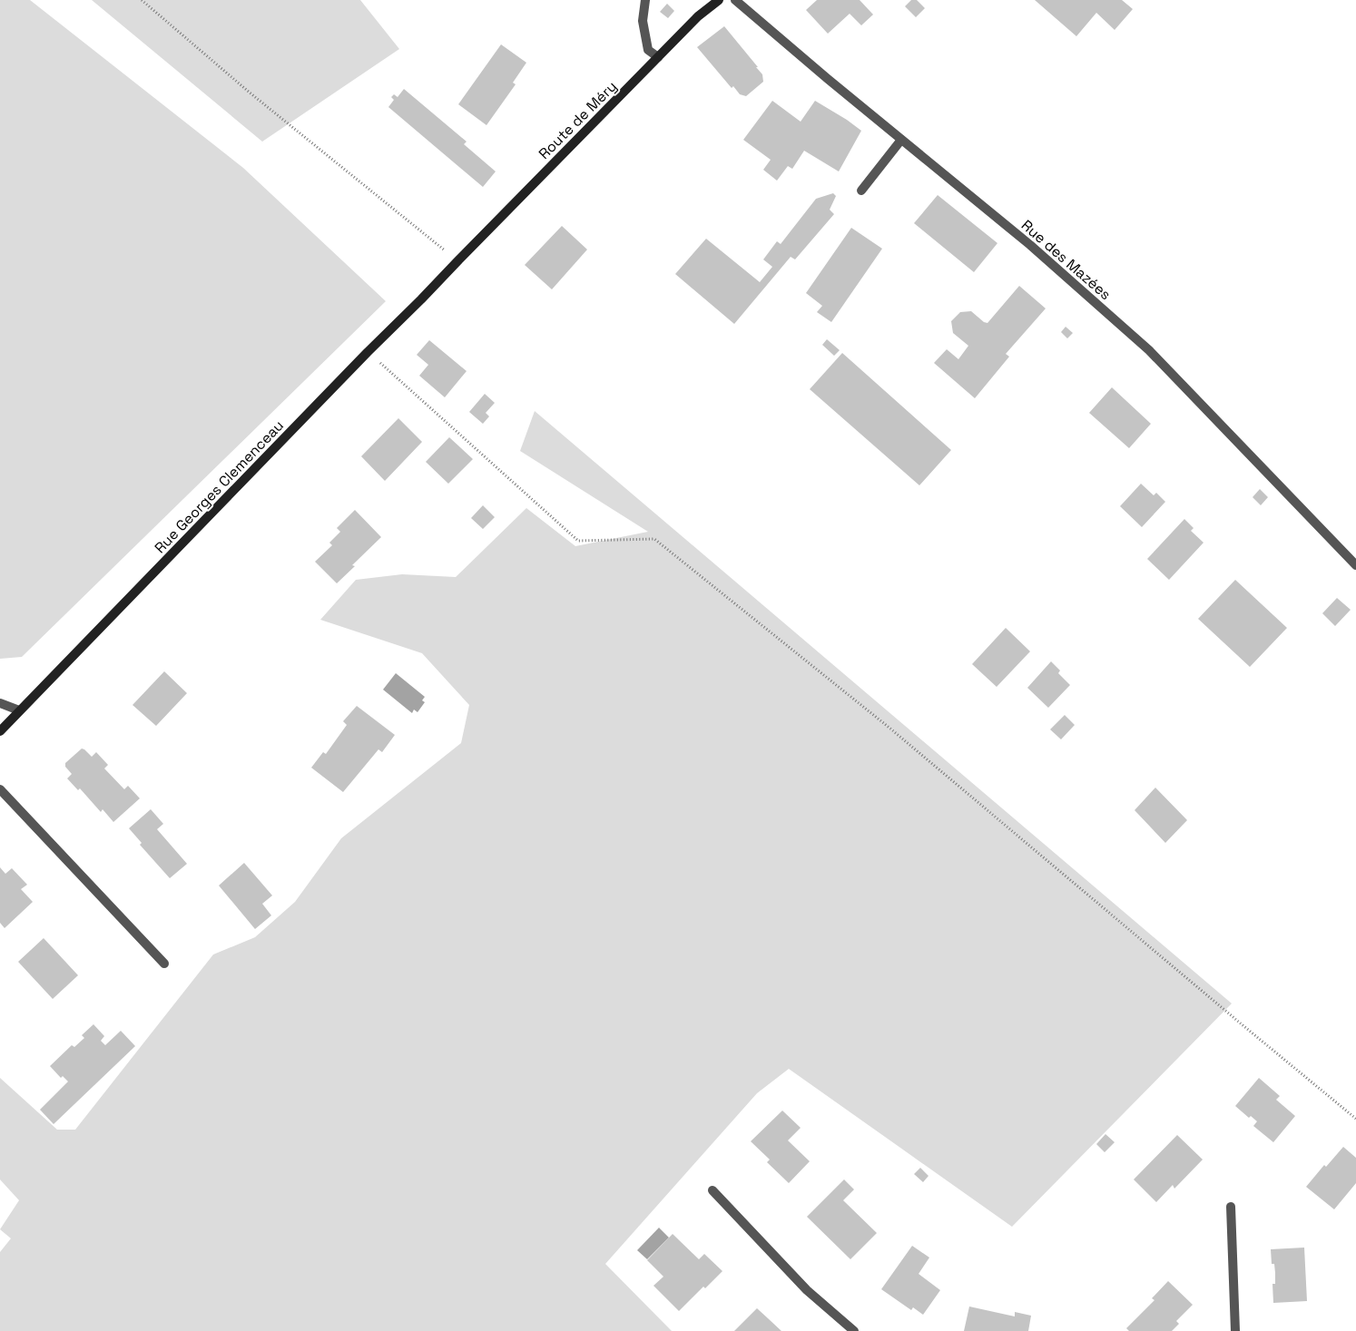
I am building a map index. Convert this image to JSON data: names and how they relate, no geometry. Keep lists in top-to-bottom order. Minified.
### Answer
{"streets":{"main road":["Route de Méry","Rue Georges Clemenceau"],"street":["Rue des Mazées"]},"crossings":[["Route de Méry","Rue Georges Clemenceau"]]}
